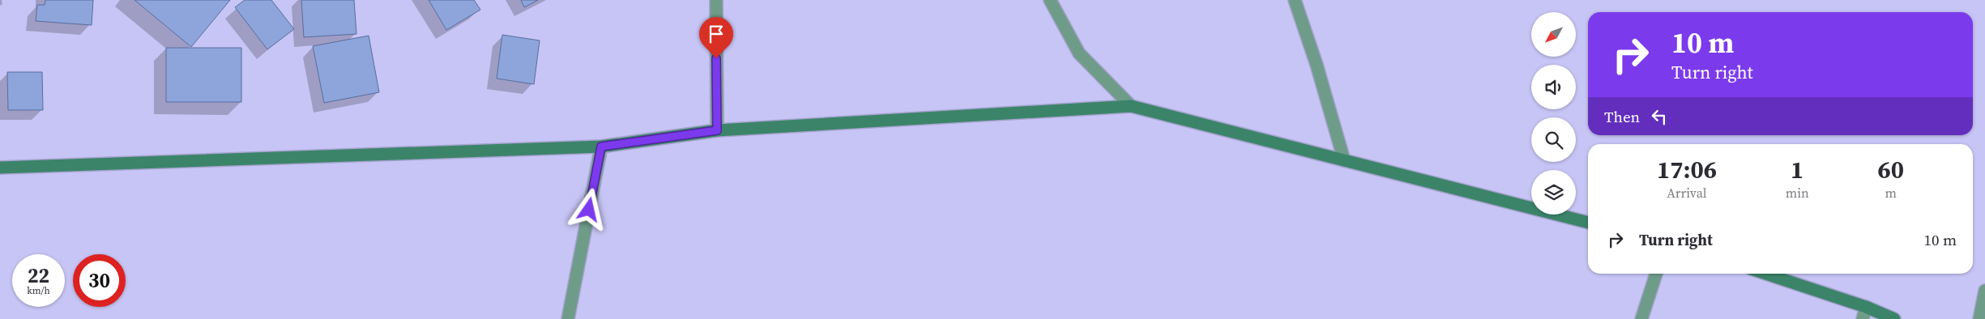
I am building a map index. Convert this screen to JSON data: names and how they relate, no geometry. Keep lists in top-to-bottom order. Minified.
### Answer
{"north":"bottom left","page":{"turn":["10 m","Turn right"],"then":"Then","eta":["17:06","Arrival","1","min","60","m"],"list":[{"name":"Turn right","value":"10 m"}],"speed":"22 km/h","limit":"30"}}
